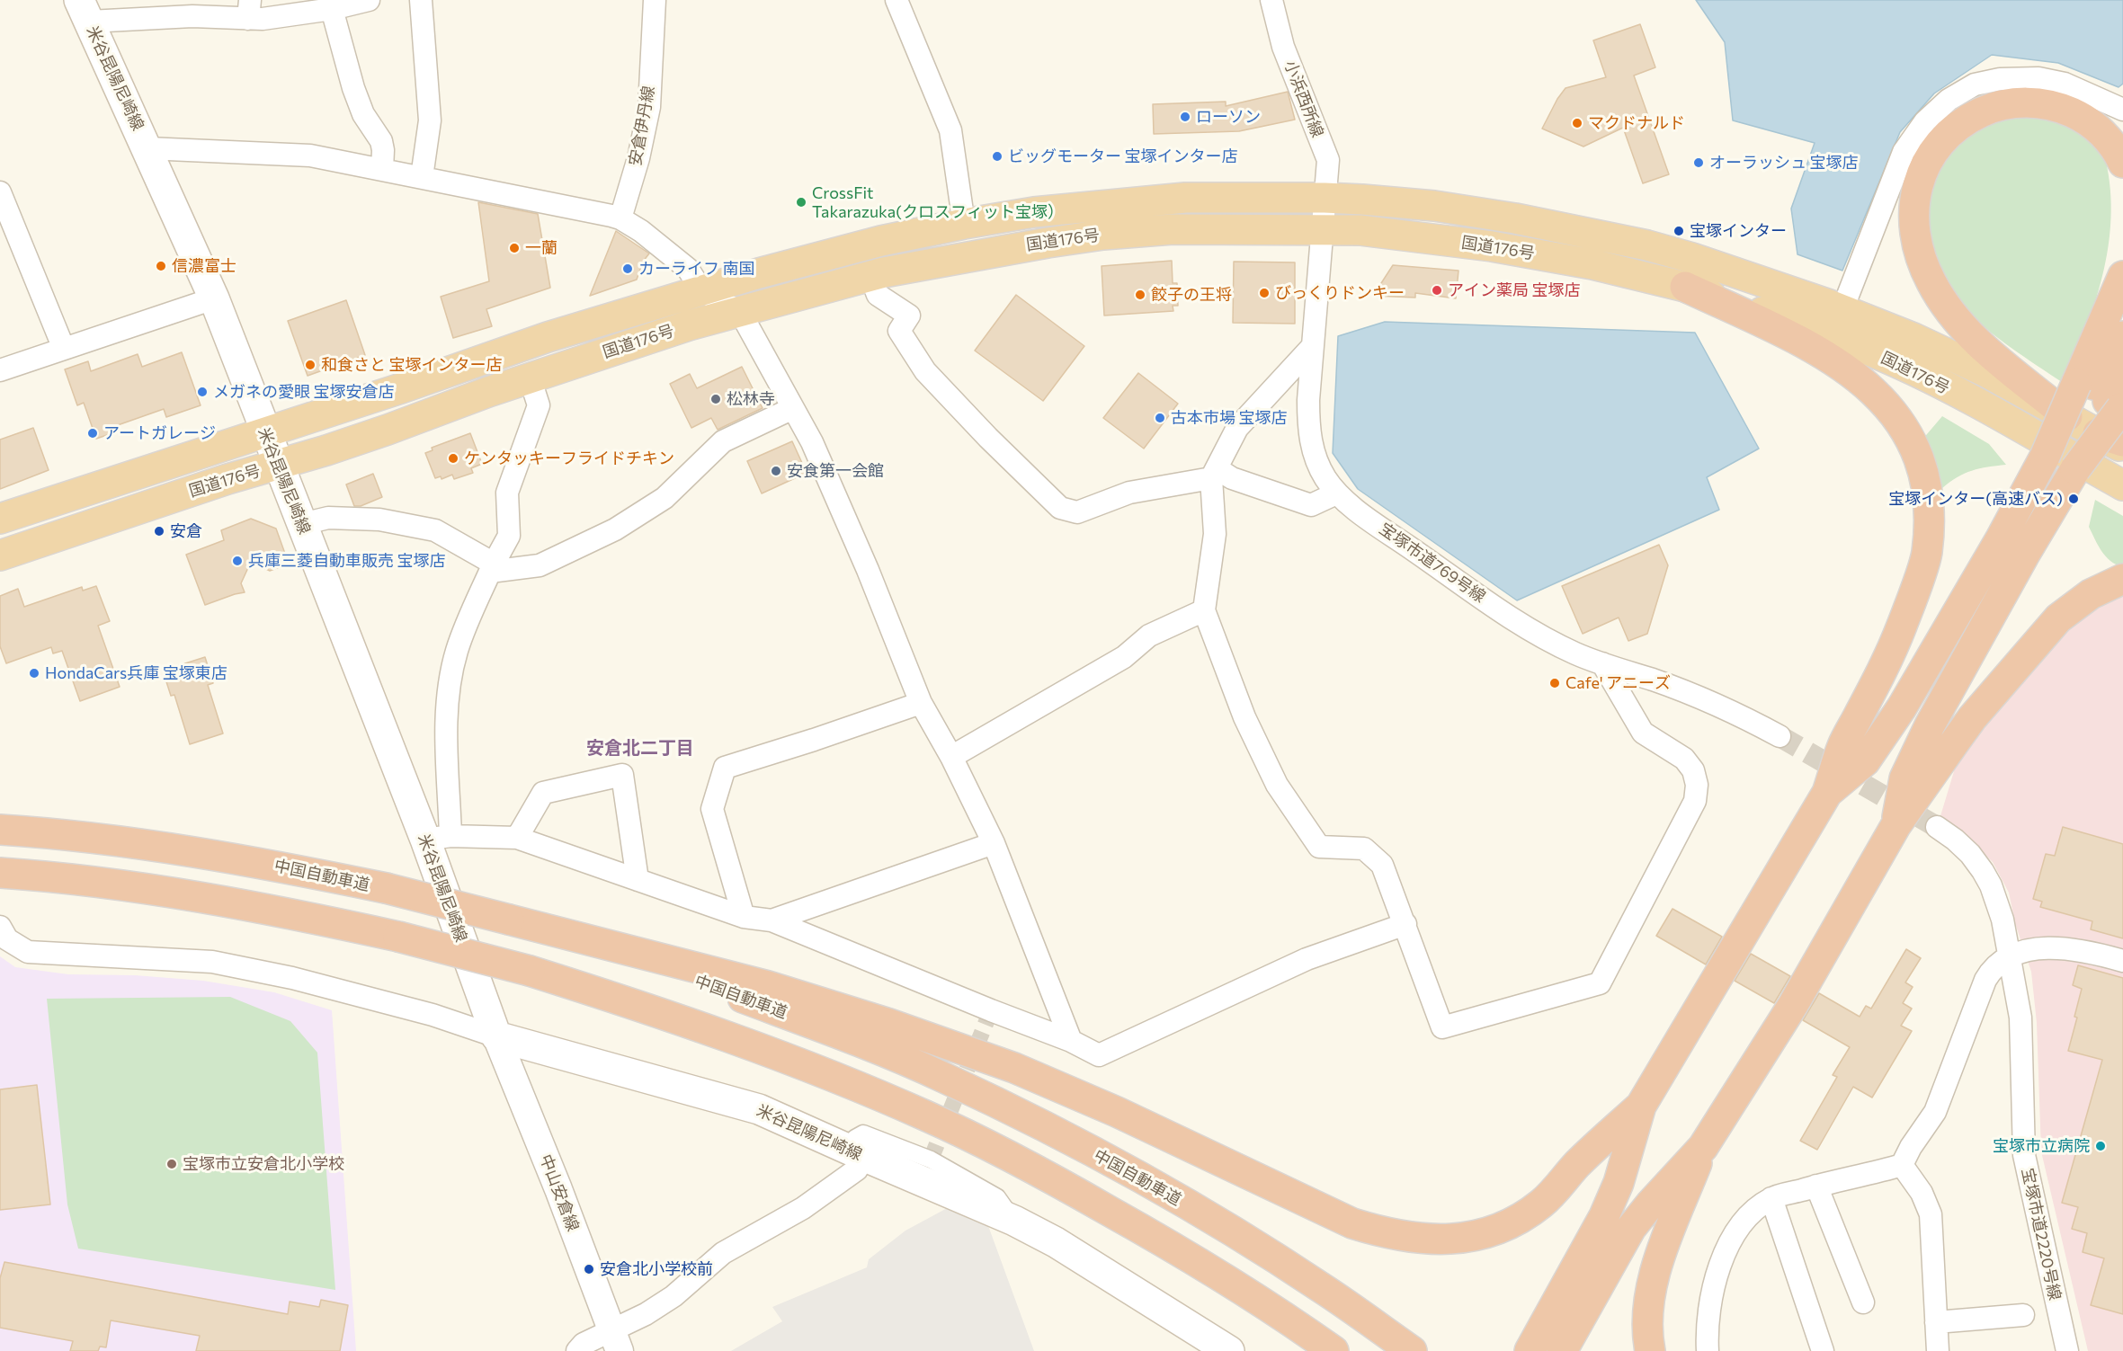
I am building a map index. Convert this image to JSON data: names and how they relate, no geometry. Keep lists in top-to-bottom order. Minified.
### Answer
{"streets":{"highway":["国道176号","中国自動車道"],"main road":["米谷昆陽尼崎線"],"street":["小浜西所線","安倉伊丹線","宝塚市道769号線","中山安倉線","宝塚市道2220号線"]},"crossings":[["米谷昆陽尼崎線","国道176号"],["米谷昆陽尼崎線","中山安倉線"],["小浜西所線","国道176号"],["小浜西所線","宝塚市道769号線"],["国道176号","宝塚市道769号線"]],"districts":["安倉北二丁目"],"places":["ローソン","マクドナルド","ビッグモーター 宝塚インター店","オーラッシュ 宝塚店","CrossFit Takarazuka(クロスフィット宝塚）","宝塚インター","一蘭","信濃富士","カーライフ 南国","アイン薬局 宝塚店","びっくりドンキー","餃子の王将","和食さと 宝塚インター店","メガネの愛眼 宝塚安倉店","松林寺","古本市場 宝塚店","アートガレージ","ケンタッキーフライドチキン","安食第一会館","宝塚インター(高速バス)","安倉","兵庫三菱自動車販売 宝塚店","HondaCars兵庫 宝塚東店","Cafe' アニーズ","宝塚市立病院","宝塚市立安倉北小学校","安倉北小学校前"]}
